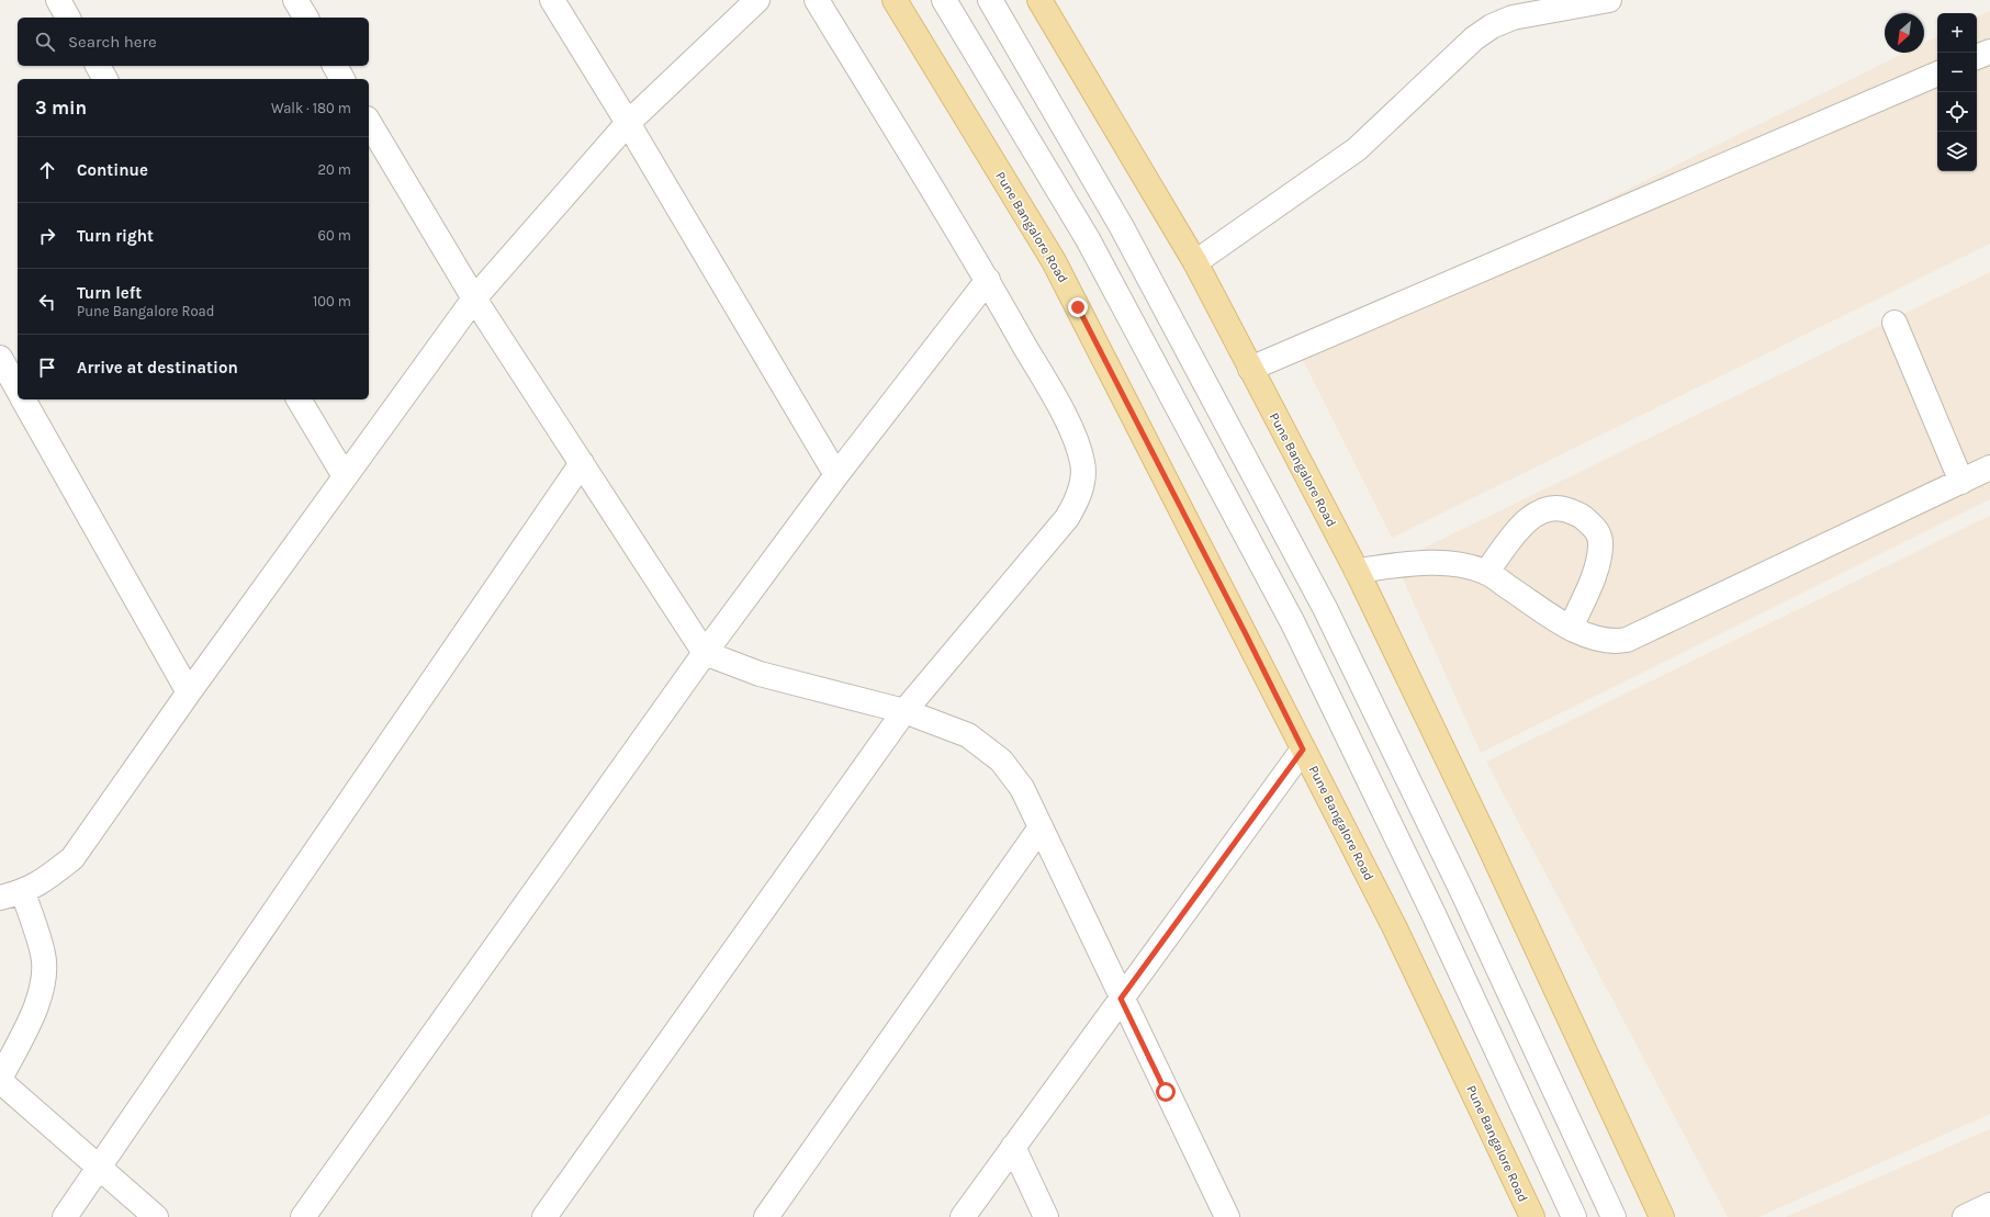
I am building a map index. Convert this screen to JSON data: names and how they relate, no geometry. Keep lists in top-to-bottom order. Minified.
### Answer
{"streets":{"main road":["Pune Bangalore Road"]},"north":"bottom left","page":{"map_buttons":["+","−"],"search":"Search here","heading":["3 min","Walk · 180 m"],"list":[["Continue","20 m"],["Turn right","60 m"],["Turn left","Pune Bangalore Road","100 m"],"Arrive at destination"]}}
